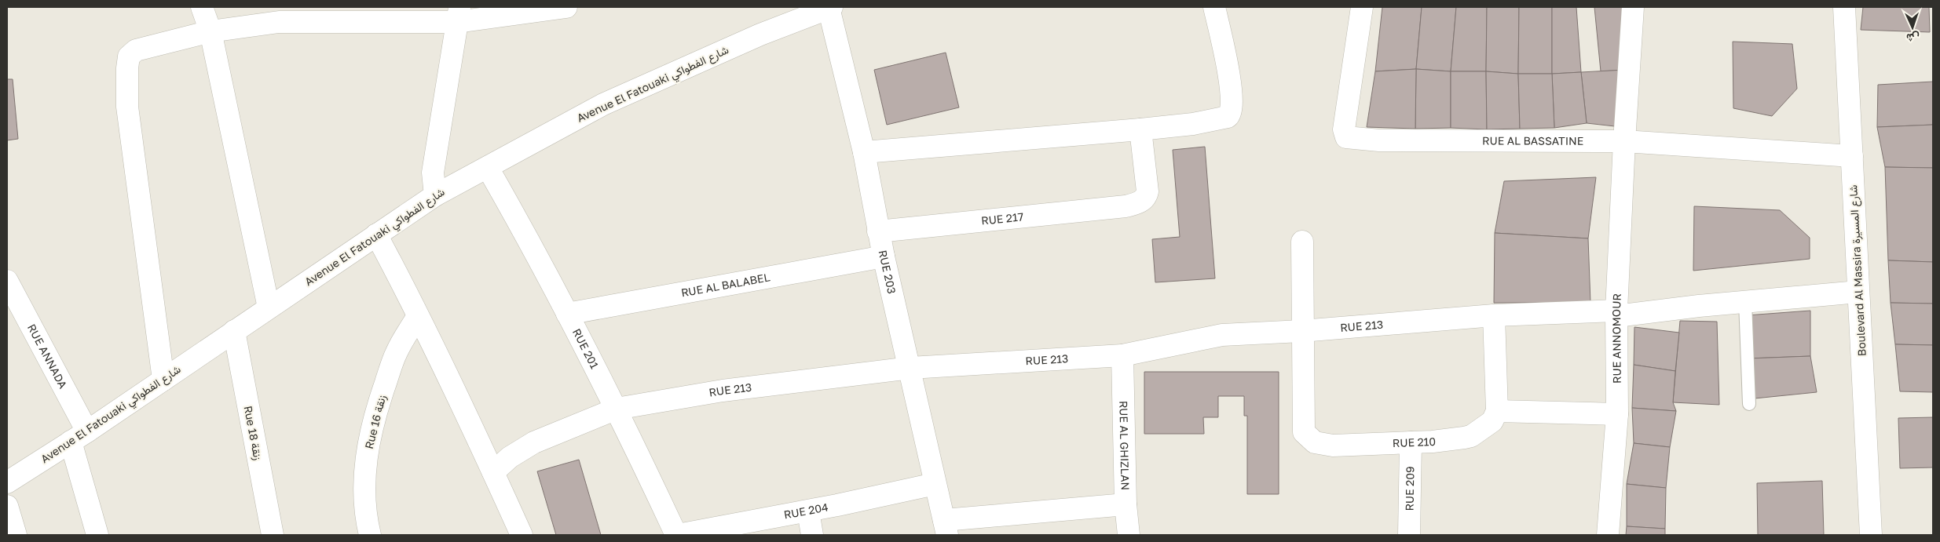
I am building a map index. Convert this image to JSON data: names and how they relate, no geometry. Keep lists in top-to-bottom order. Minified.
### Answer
{"streets":{"street":["Avenue El Fatouaki شارع الفطواكي","RUE AL BASSATINE","RUE 217","Boulevard Al Massira شارع المسيرة","RUE 203","RUE AL BALABEL","RUE 213","RUE ANNOMOUR","RUE 201","RUE ANNADA","Rue 16 زنقة","Rue 18 زنقة","RUE 210","RUE AL GHIZLAN","RUE 209","RUE 204"]},"crossings":[["Avenue El Fatouaki شارع الفطواكي","RUE 203"],["Avenue El Fatouaki شارع الفطواكي","RUE 201"],["Avenue El Fatouaki شارع الفطواكي","RUE ANNADA"],["Avenue El Fatouaki شارع الفطواكي","Rue 18 زنقة"],["RUE AL BASSATINE","Boulevard Al Massira شارع المسيرة"],["RUE AL BASSATINE","RUE ANNOMOUR"],["RUE 217","RUE 203"],["Boulevard Al Massira شارع المسيرة","RUE 213"],["RUE 203","RUE AL BALABEL"],["RUE 203","RUE 213"],["RUE 203","RUE 204"],["RUE AL BALABEL","RUE 201"],["RUE 213","RUE ANNOMOUR"],["RUE 213","RUE 201"],["RUE 213","RUE 210"],["RUE 213","RUE AL GHIZLAN"],["RUE 201","RUE 204"],["RUE 210","RUE 209"]],"north":"bottom"}
